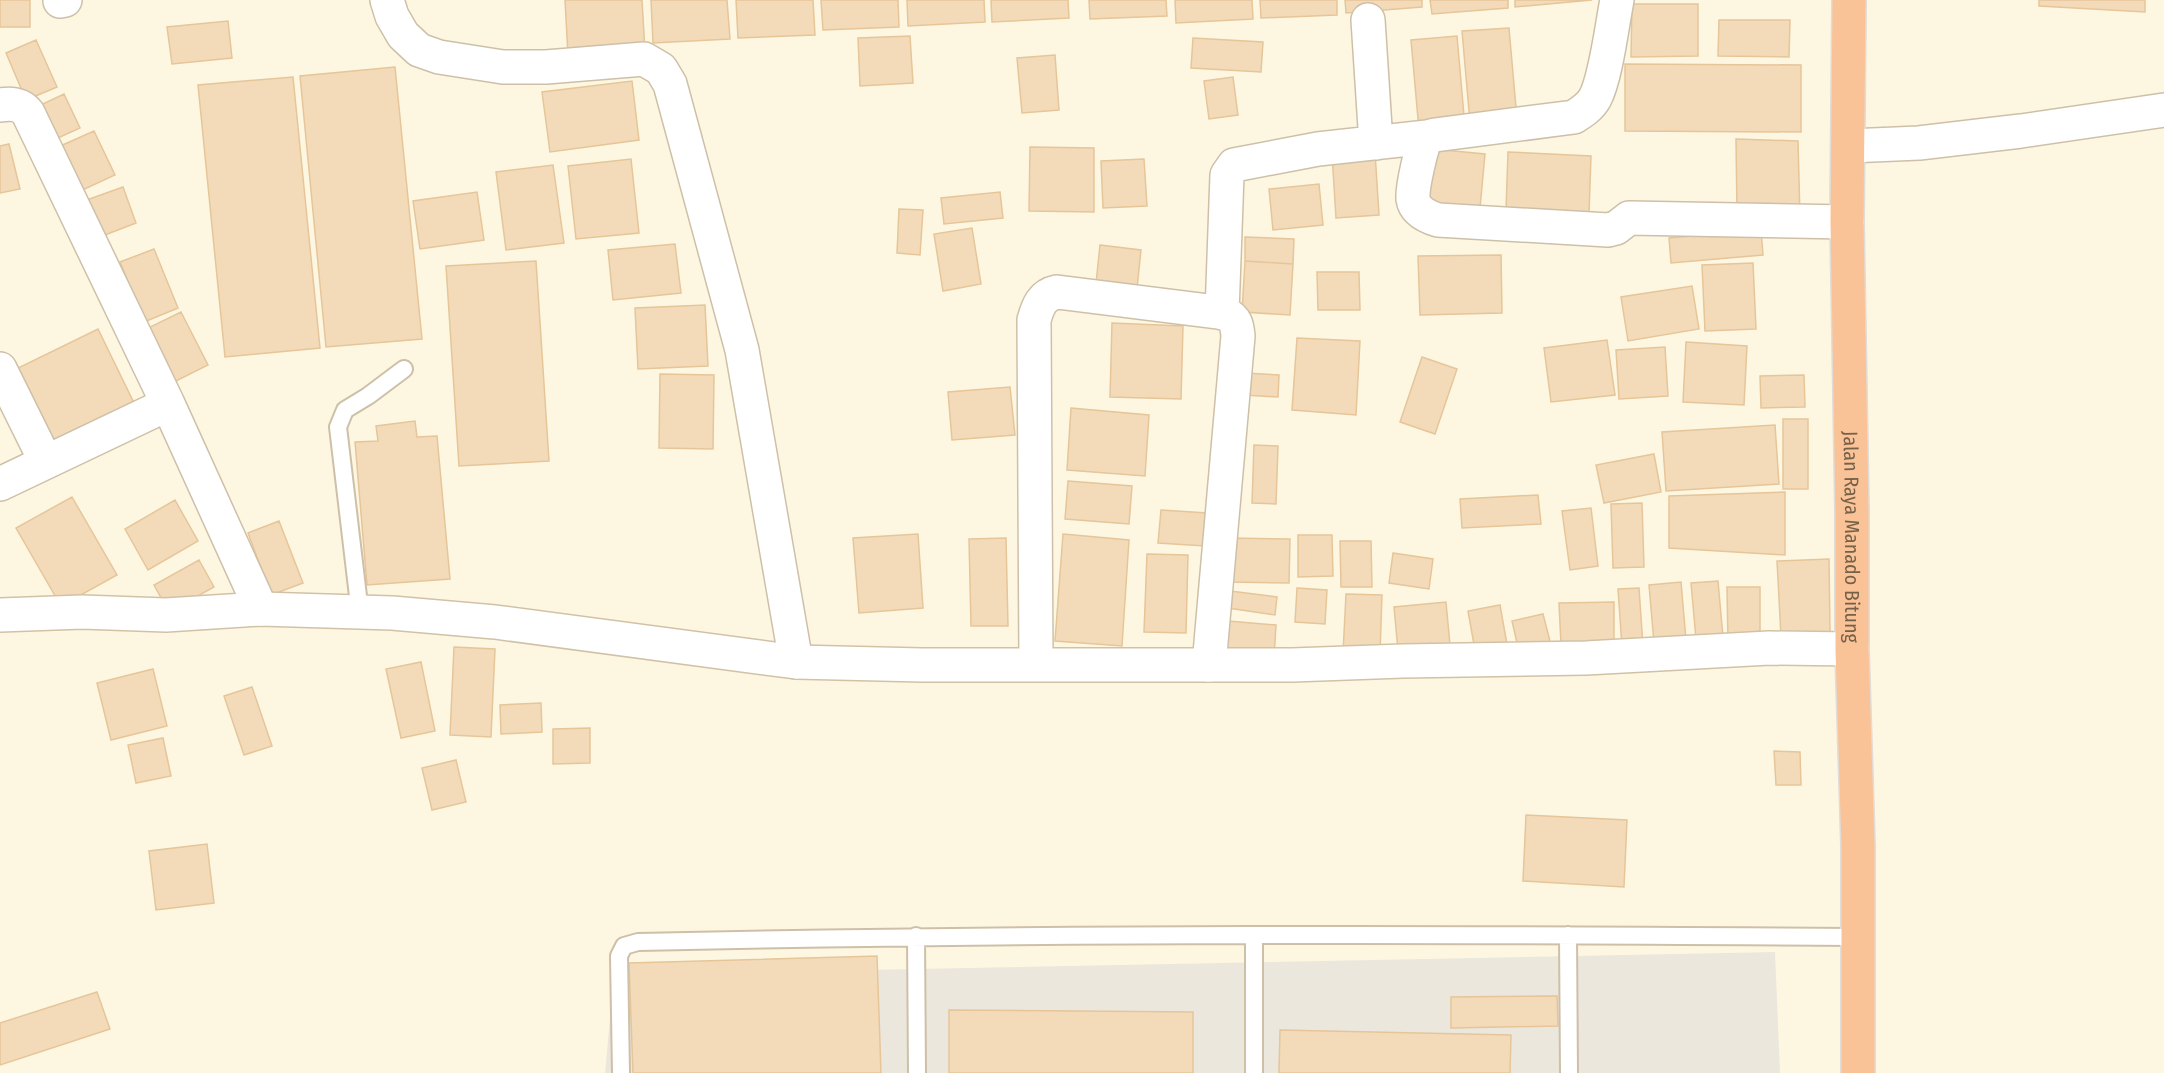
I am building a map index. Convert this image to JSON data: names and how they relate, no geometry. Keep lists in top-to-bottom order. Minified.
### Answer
{"streets":{"highway":["Jalan Raya Manado Bitung"]}}
